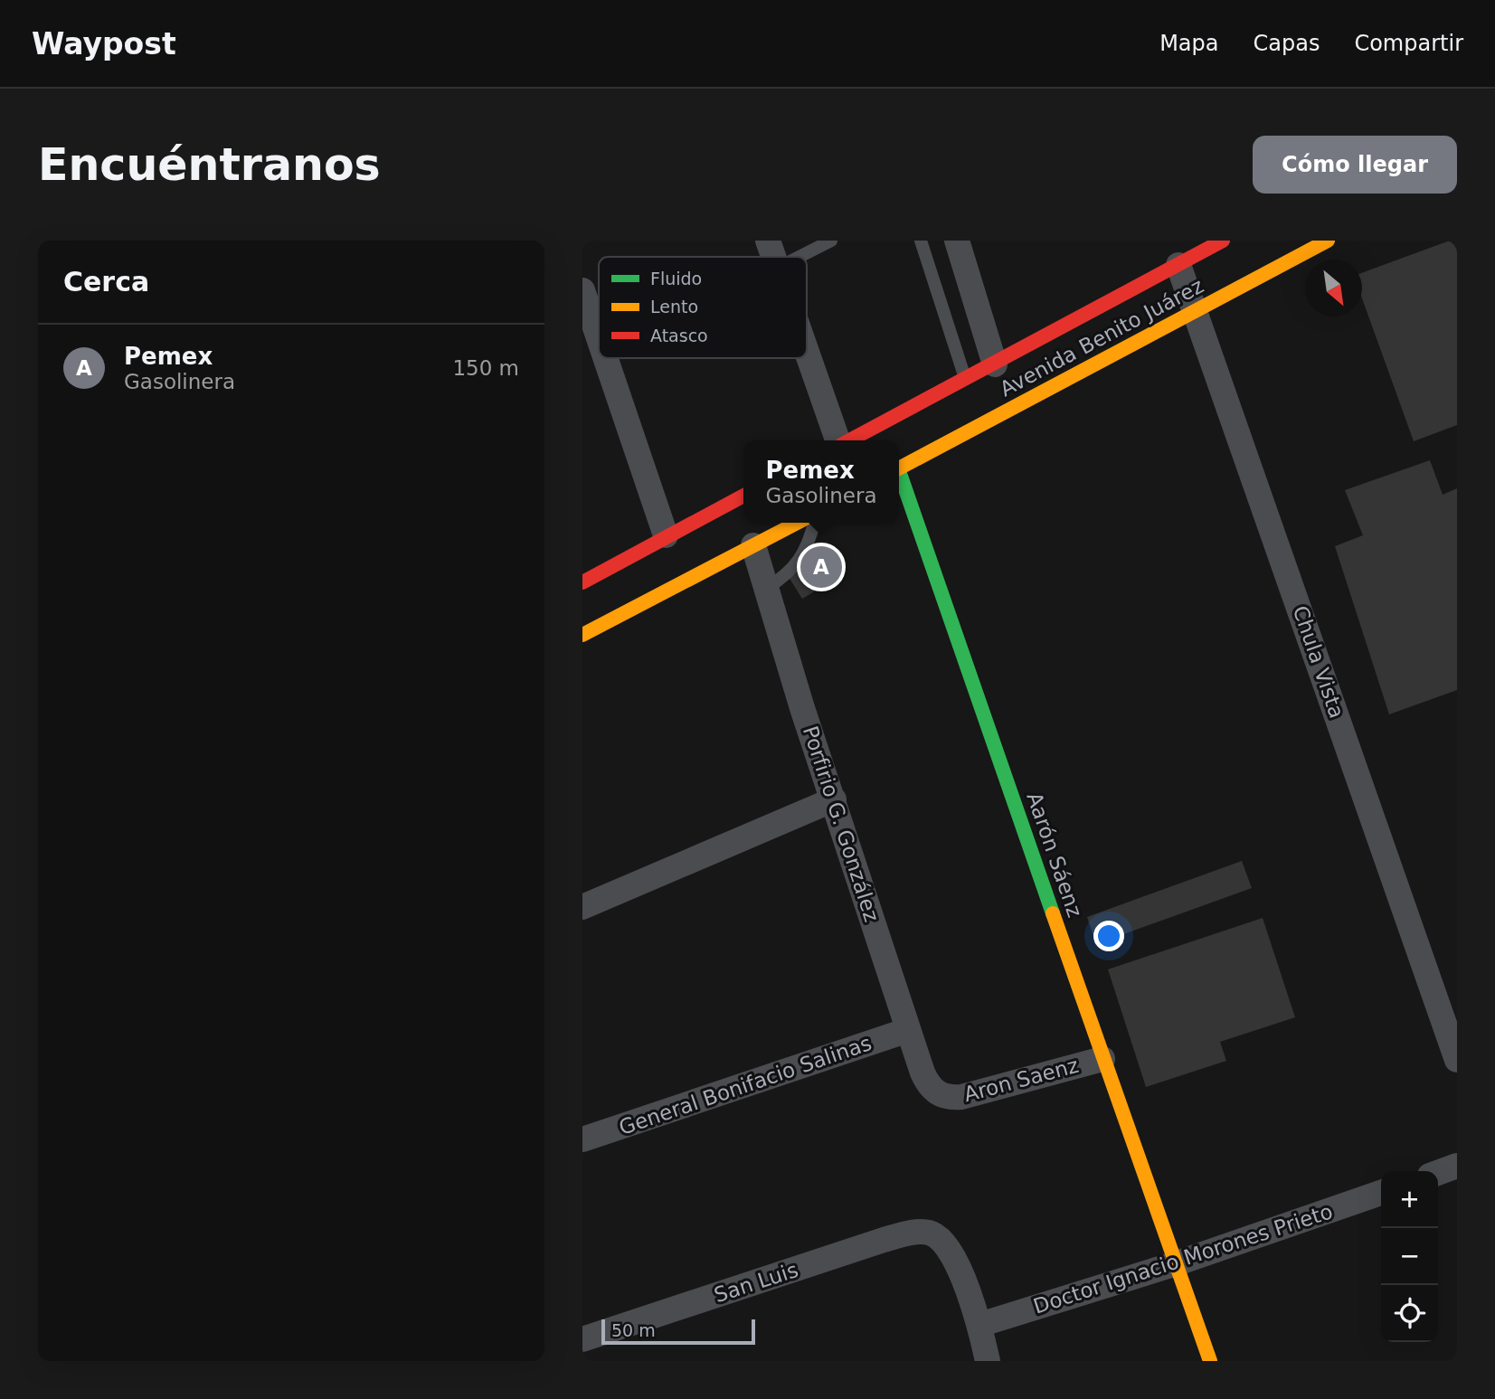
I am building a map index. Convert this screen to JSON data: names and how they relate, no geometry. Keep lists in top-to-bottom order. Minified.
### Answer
{"streets":{"main road":["Avenida Benito Juárez","Aarón Sáenz"],"street":["Chula Vista","Porfirio G. González","Aron Saenz","General Bonifacio Salinas","Doctor Ignacio Morones Prieto","San Luis"]},"crossings":[["Avenida Benito Juárez","Chula Vista"],["Porfirio G. González","Aron Saenz"],["Porfirio G. González","General Bonifacio Salinas"],["Aarón Sáenz","Aron Saenz"],["Aarón Sáenz","Doctor Ignacio Morones Prieto"],["Doctor Ignacio Morones Prieto","San Luis"]],"legend":["Fluido","Lento","Atasco"],"scale_bar":"50 m","north":"bottom right","page":{"header":"Waypost","nav":["Mapa","Capas","Compartir"],"buttons":"Cómo llegar","title":"Encuéntranos","heading":"Cerca","list":[{"mark":"A","name":"Pemex","note":"Gasolinera","value":"150 m"}],"popup":["Pemex","Gasolinera"],"pins":"A","map_buttons":["+","−"],"scale":"50 m"}}
